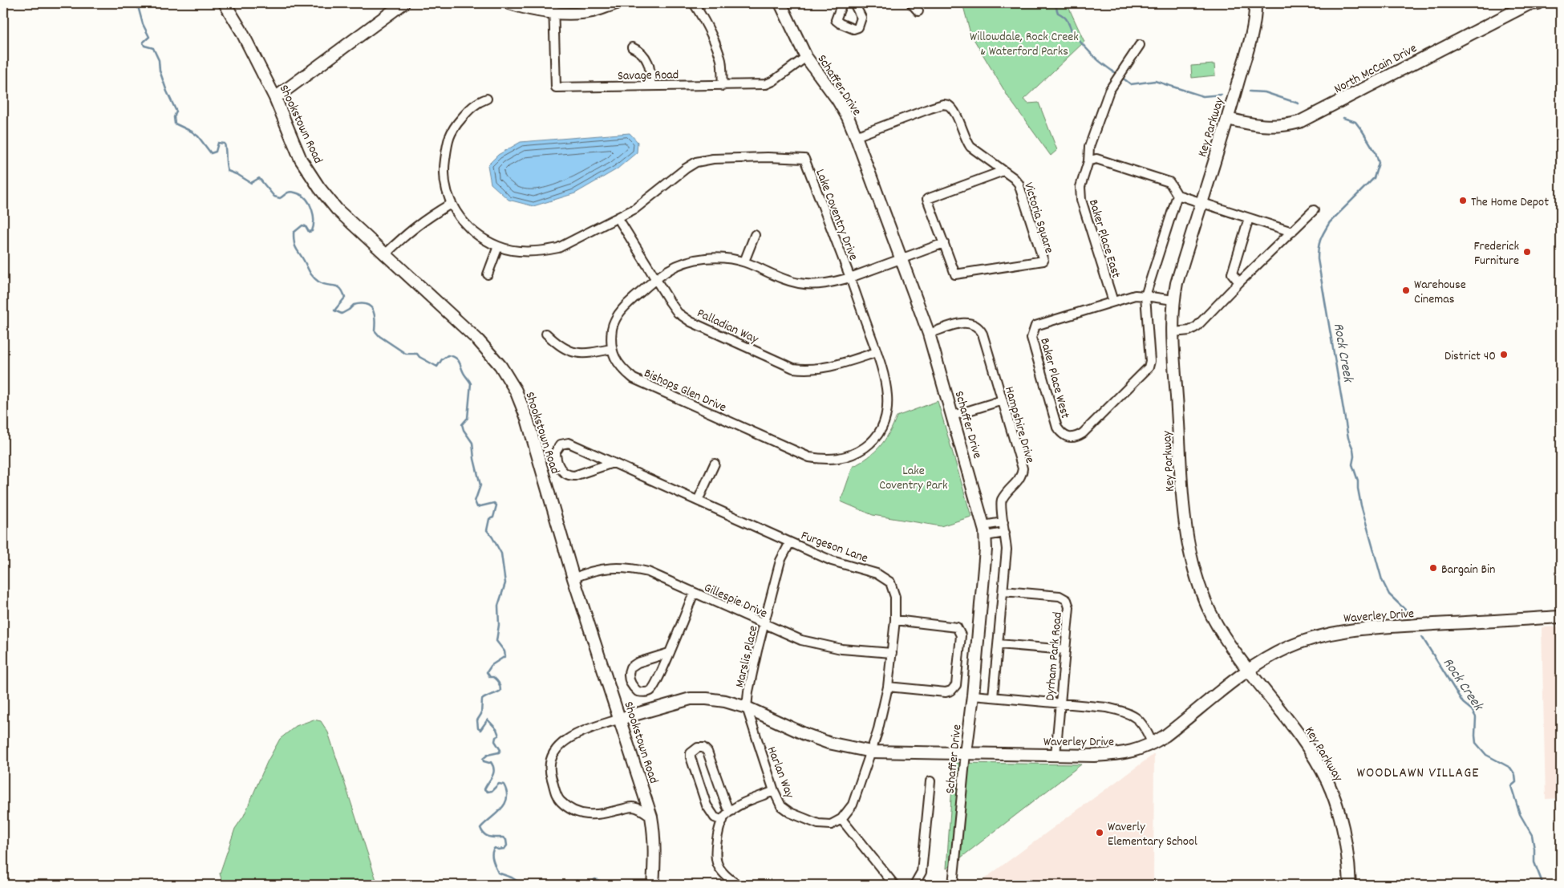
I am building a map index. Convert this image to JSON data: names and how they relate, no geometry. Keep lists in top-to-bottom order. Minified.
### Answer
{"streets":{"street":["North McCain Drive","Savage Road","Schaffer Drive","Shookstown Road","Key Parkway","Lake Coventry Drive","Victoria Square","Baker Place East","Palladian Way","Baker Place West","Bishops Glen Drive","Hampshire Drive","Furgeson Lane","Gillespie Drive","Waverley Drive","Marslis Place","Dyrham Park Road","Harlan Way"]},"crossings":[["North McCain Drive","Key Parkway"],["Savage Road","Schaffer Drive"],["Schaffer Drive","Hampshire Drive"],["Schaffer Drive","Waverley Drive"],["Shookstown Road","Gillespie Drive"],["Shookstown Road","Waverley Drive"],["Key Parkway","Baker Place West"],["Key Parkway","Waverley Drive"],["Lake Coventry Drive","Palladian Way"],["Lake Coventry Drive","Bishops Glen Drive"],["Baker Place East","Baker Place West"],["Palladian Way","Bishops Glen Drive"],["Hampshire Drive","Dyrham Park Road"],["Furgeson Lane","Gillespie Drive"],["Furgeson Lane","Waverley Drive"],["Furgeson Lane","Marslis Place"],["Gillespie Drive","Marslis Place"],["Waverley Drive","Marslis Place"],["Waverley Drive","Dyrham Park Road"],["Waverley Drive","Harlan Way"],["Marslis Place","Harlan Way"]],"districts":["WOODLAWN VILLAGE"],"water":["Rock Creek"],"parks":["Willowdale, Rock Creek & Waterford Parks","Lake Coventry Park"],"places":["The Home Depot","Frederick Furniture","Warehouse Cinemas","District 40","Bargain Bin","Waverly Elementary School"]}
